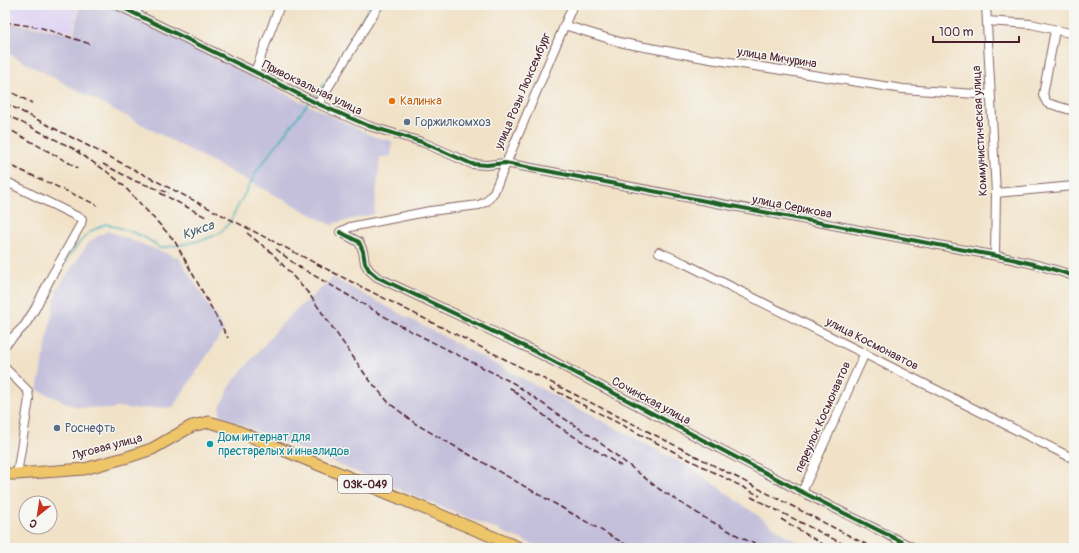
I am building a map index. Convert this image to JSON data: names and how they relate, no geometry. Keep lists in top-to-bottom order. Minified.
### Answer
{"streets":{"main road":["Луговая улица","03К-049"],"street":["улица Мичурина","Привокзальная улица","улица Розы Люксембург","Коммунистическая улица","улица Серикова","улица Космонавтов","Сочинская улица","переулок Космонавтов"]},"crossings":[["улица Мичурина","улица Розы Люксембург"],["улица Мичурина","Коммунистическая улица"],["Привокзальная улица","улица Розы Люксембург"],["Привокзальная улица","улица Серикова"],["улица Розы Люксембург","улица Серикова"],["улица Розы Люксембург","Сочинская улица"],["Коммунистическая улица","улица Серикова"],["улица Космонавтов","переулок Космонавтов"],["Сочинская улица","переулок Космонавтов"]],"water":["Кукса"],"places":["Калинка","Горжилкомхоз","Роснефть","Дом интернат для престарелых и инвалидов"],"scale_bar":"100 m","north":"bottom left"}
